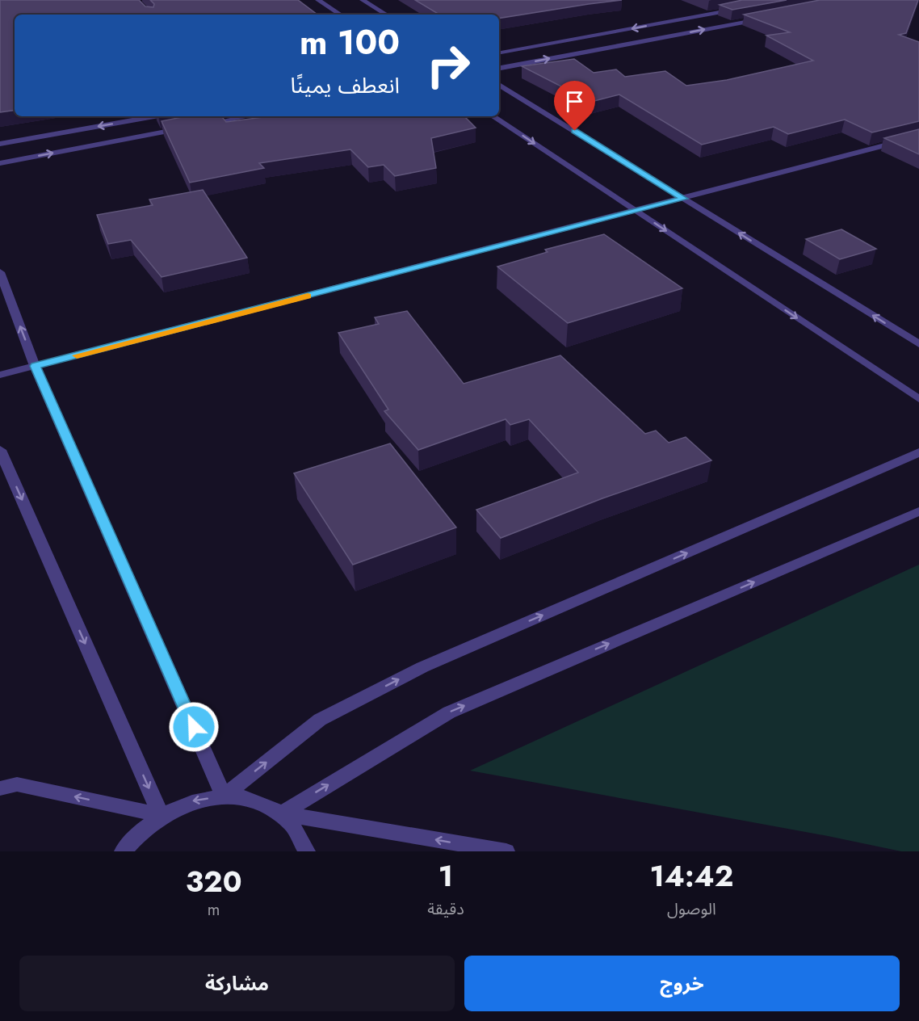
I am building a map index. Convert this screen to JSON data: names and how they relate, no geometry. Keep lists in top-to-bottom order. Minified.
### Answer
{"page":{"turn":["100 m","انعطف يمينًا"],"eta":["14:42","الوصول","1","دقيقة","320","m"],"buttons":["خروج","مشاركة"]}}
